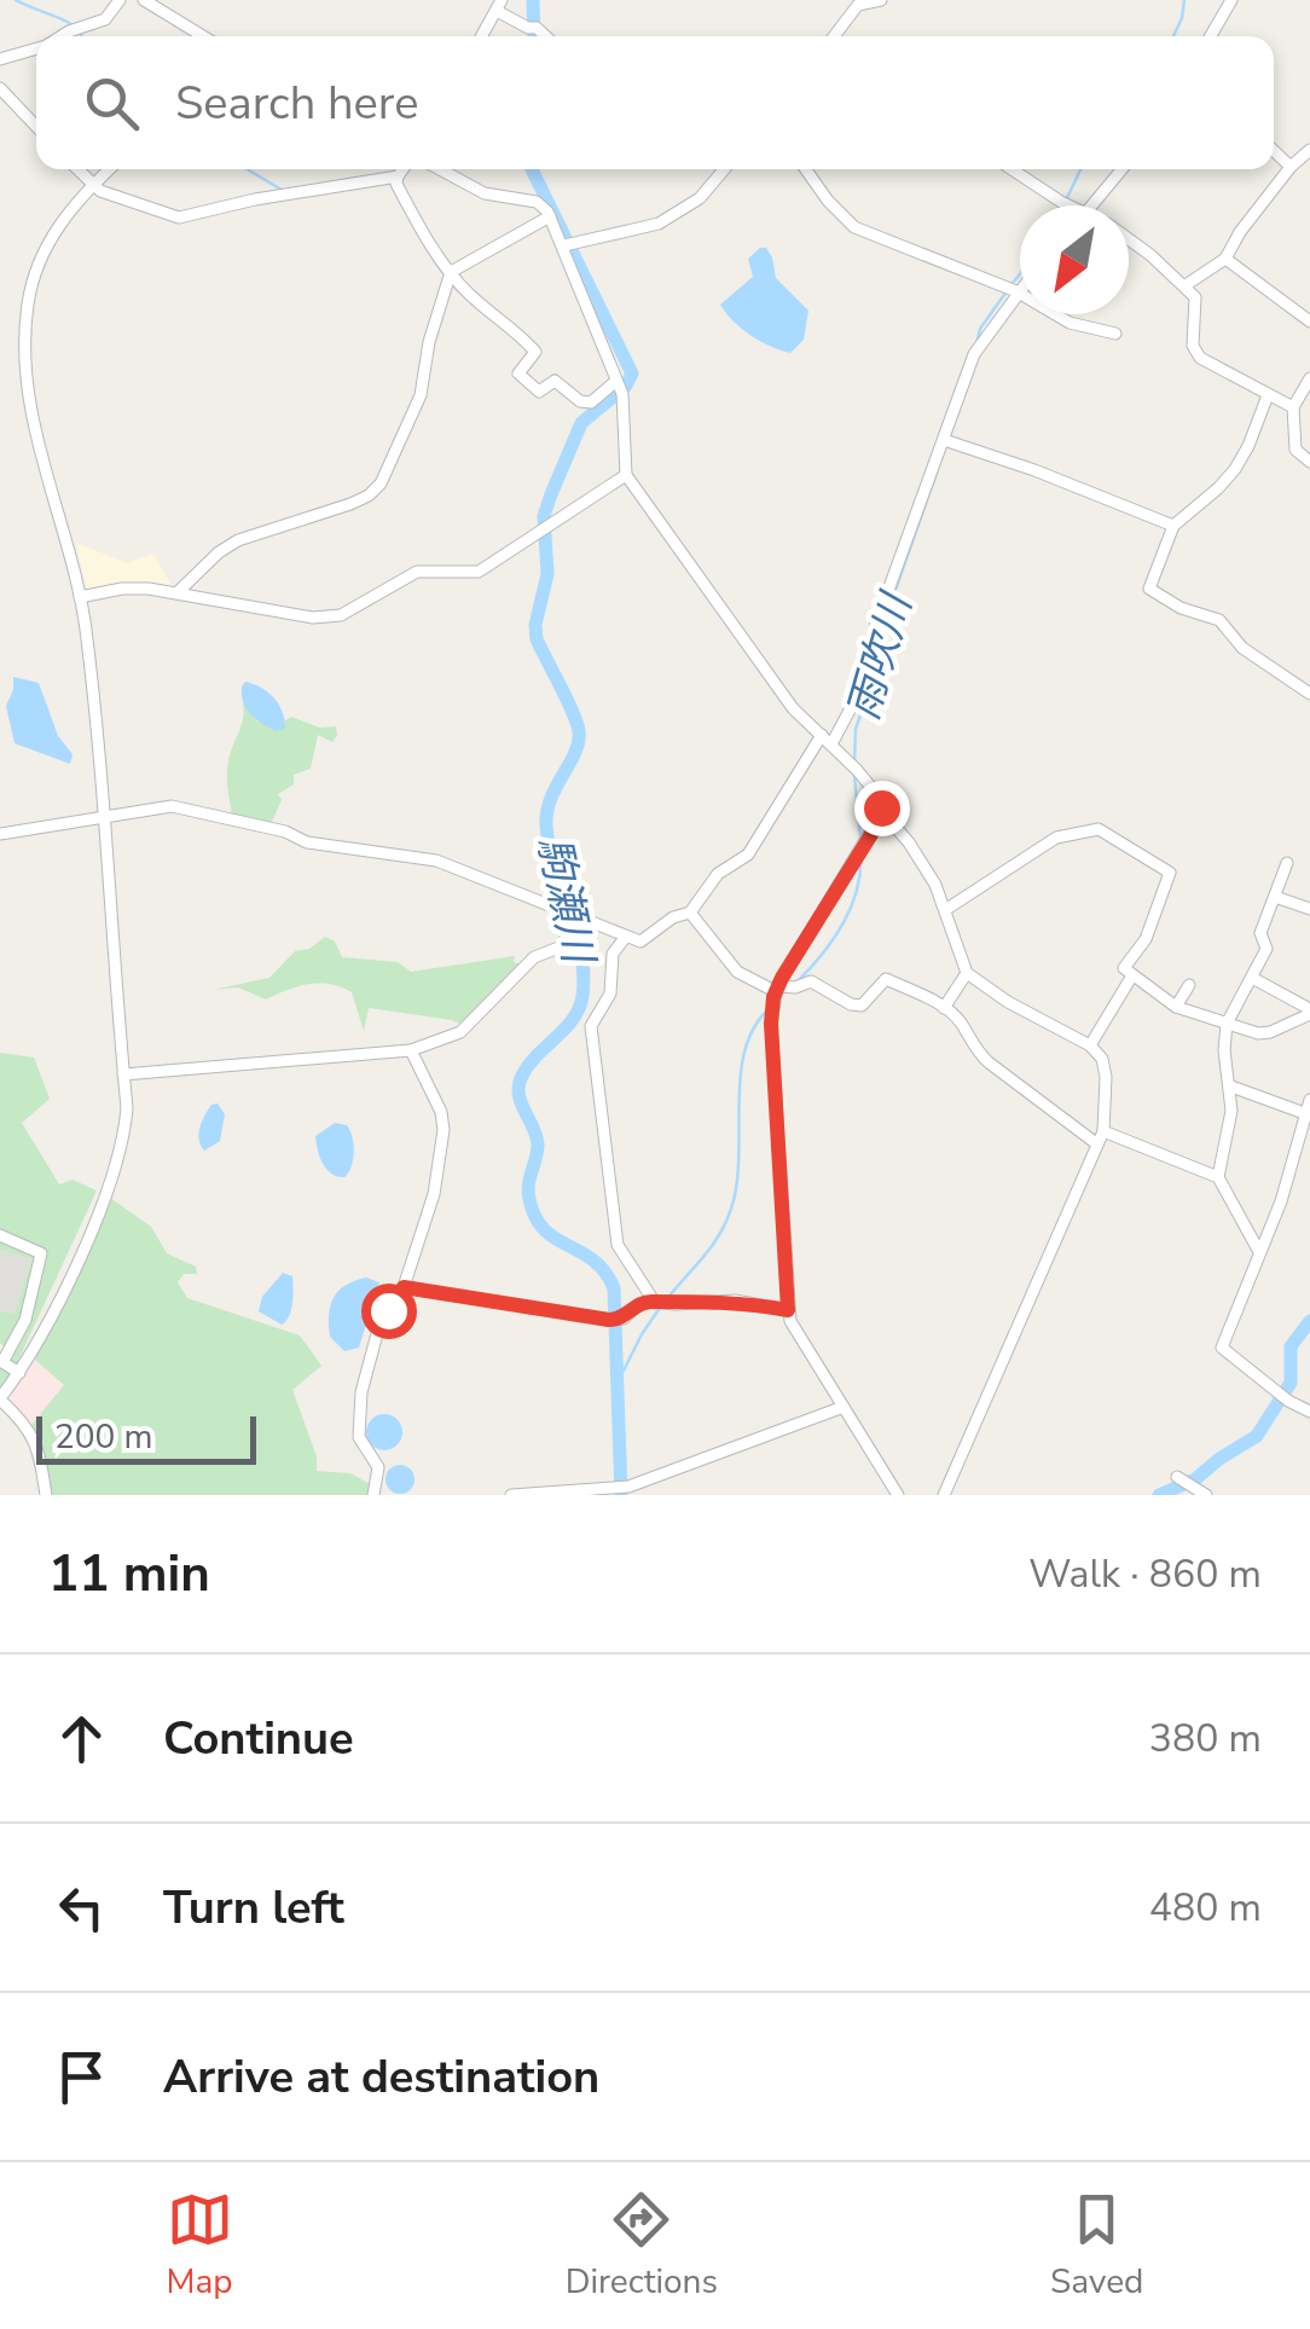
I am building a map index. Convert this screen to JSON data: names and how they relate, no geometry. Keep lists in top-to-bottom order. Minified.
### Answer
{"water":["雨吹川","駒瀬川"],"scale_bar":"200 m","north":"bottom left","page":{"search":"Search here","scale":"200 m","heading":["11 min","Walk · 860 m"],"list":[["Continue","380 m"],["Turn left","480 m"],"Arrive at destination"],"nav":["Map","Directions","Saved"]}}
